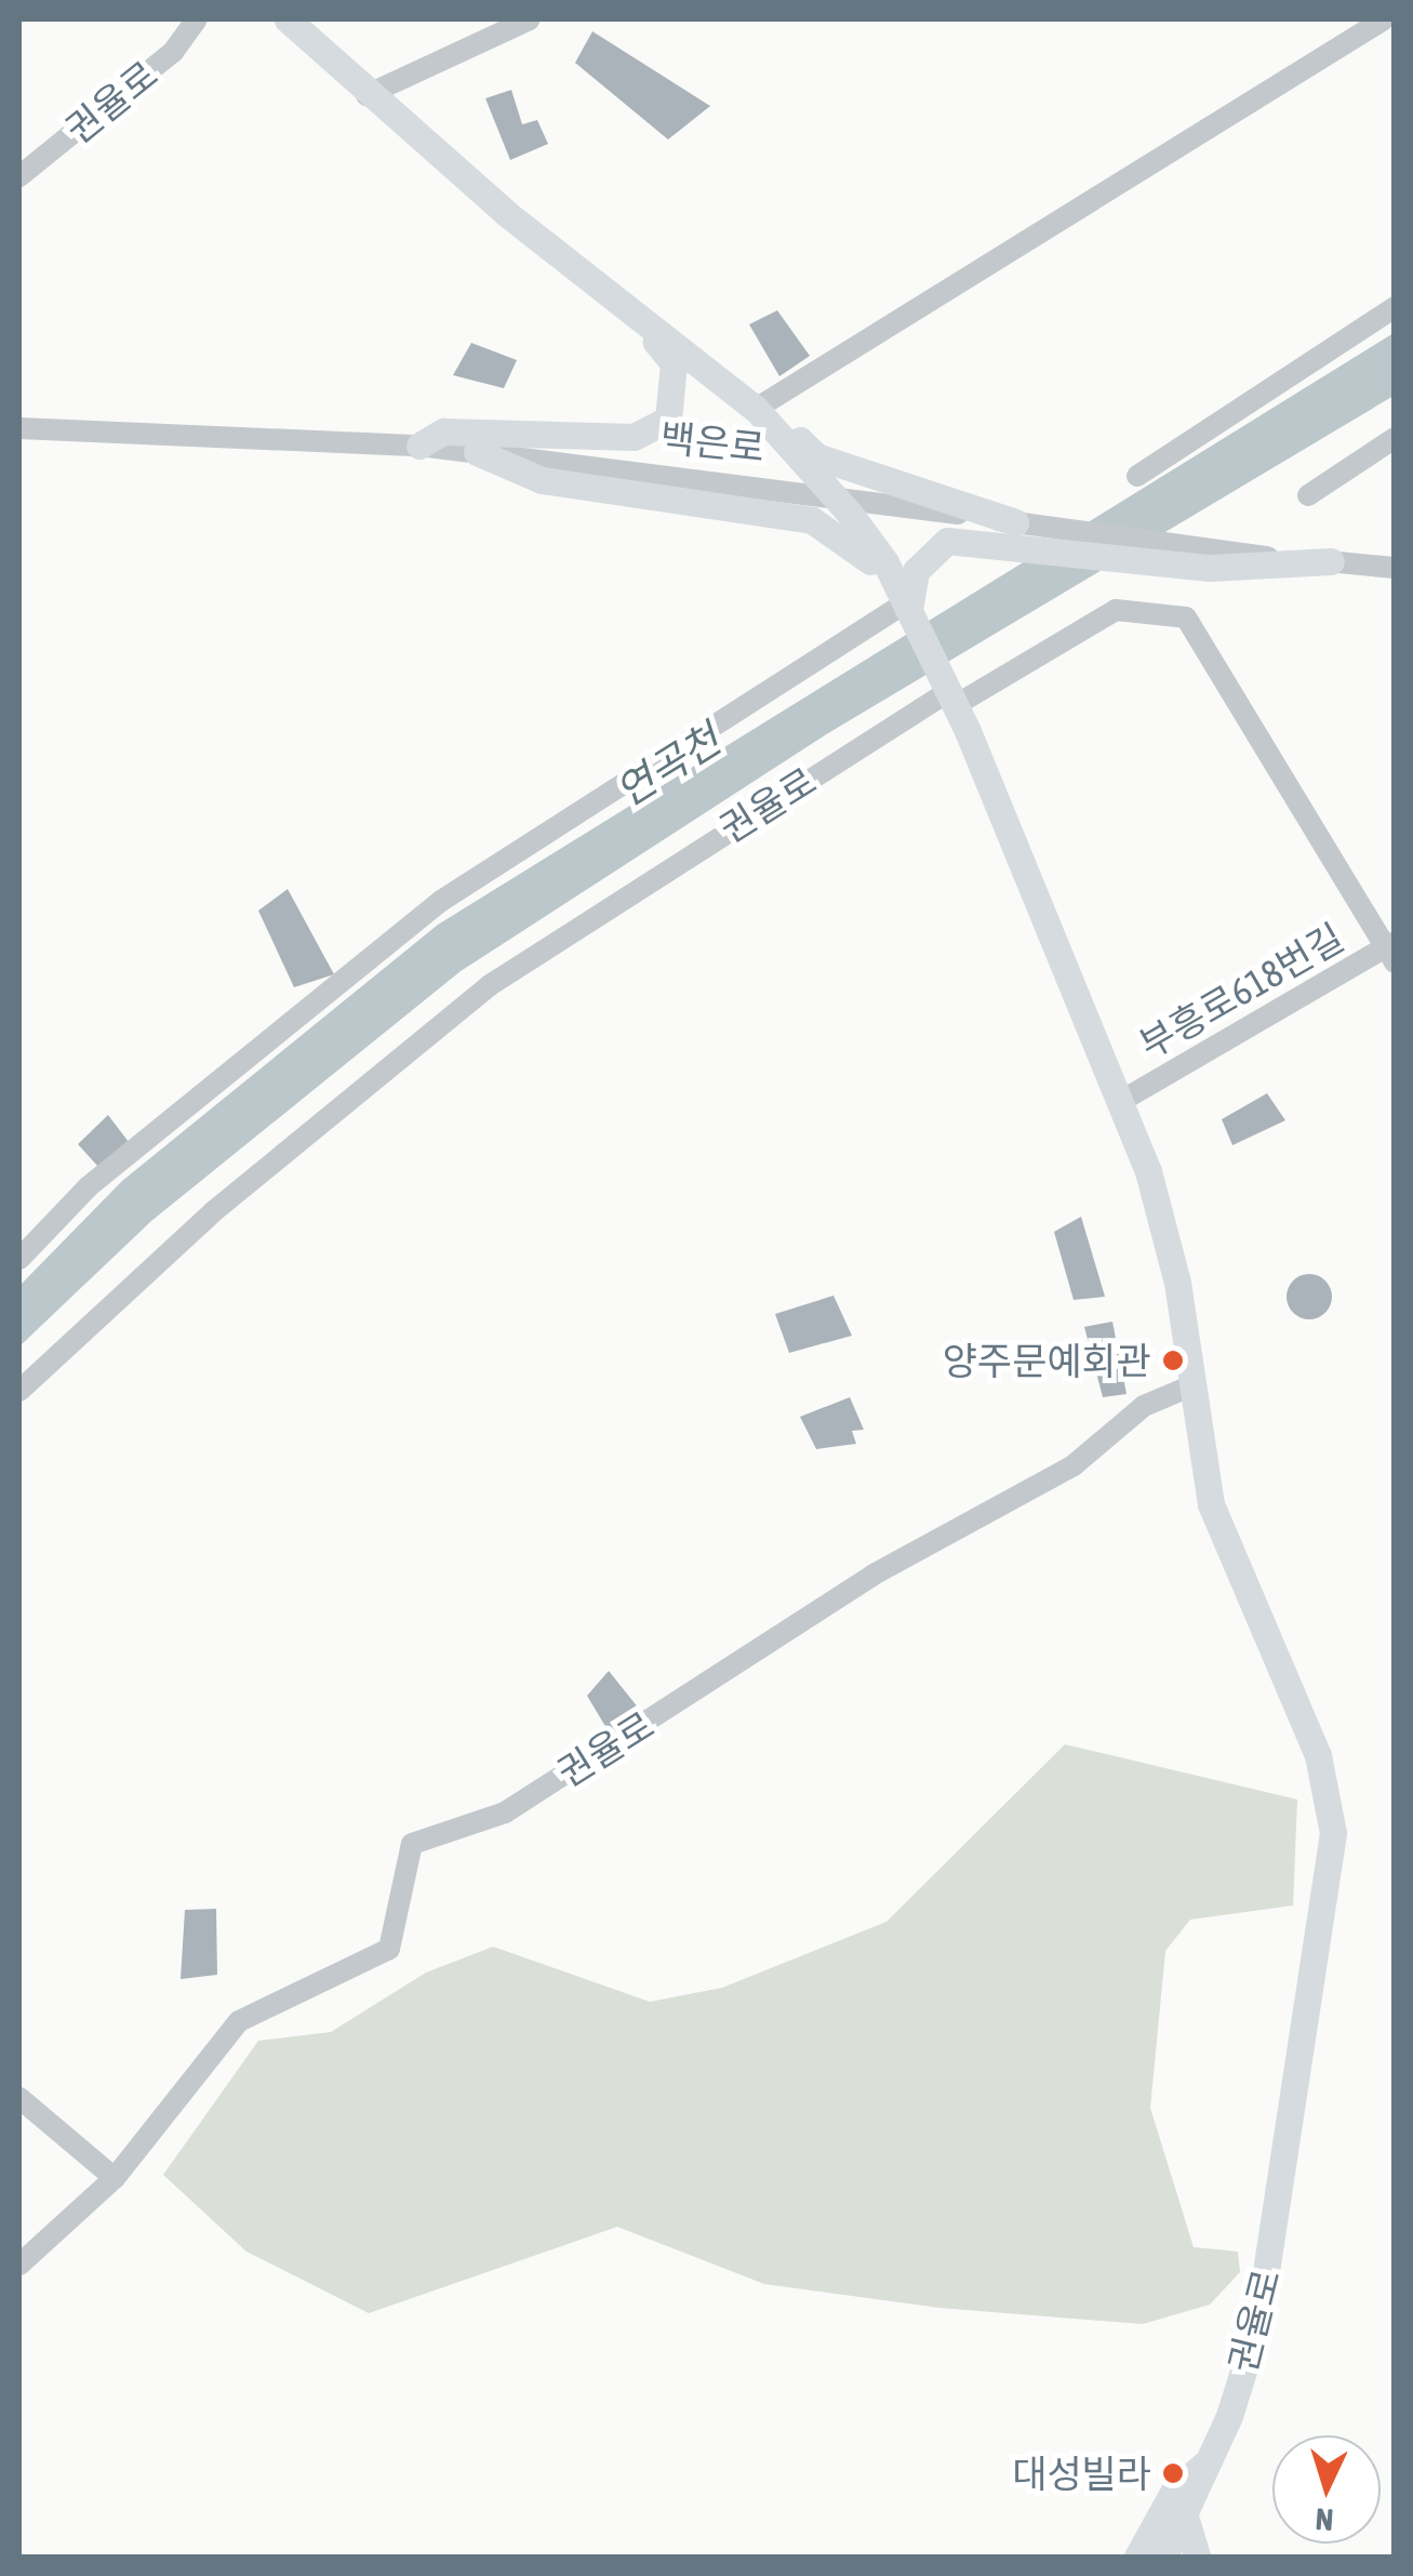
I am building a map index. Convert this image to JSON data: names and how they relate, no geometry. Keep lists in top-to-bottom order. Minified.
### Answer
{"streets":{"main road":["권율로"],"street":["백은로","부흥로618번길"]},"crossings":[["권율로","부흥로618번길"]],"water":["연곡천"],"places":["양주문예회관","대성빌라"],"north":"bottom"}
